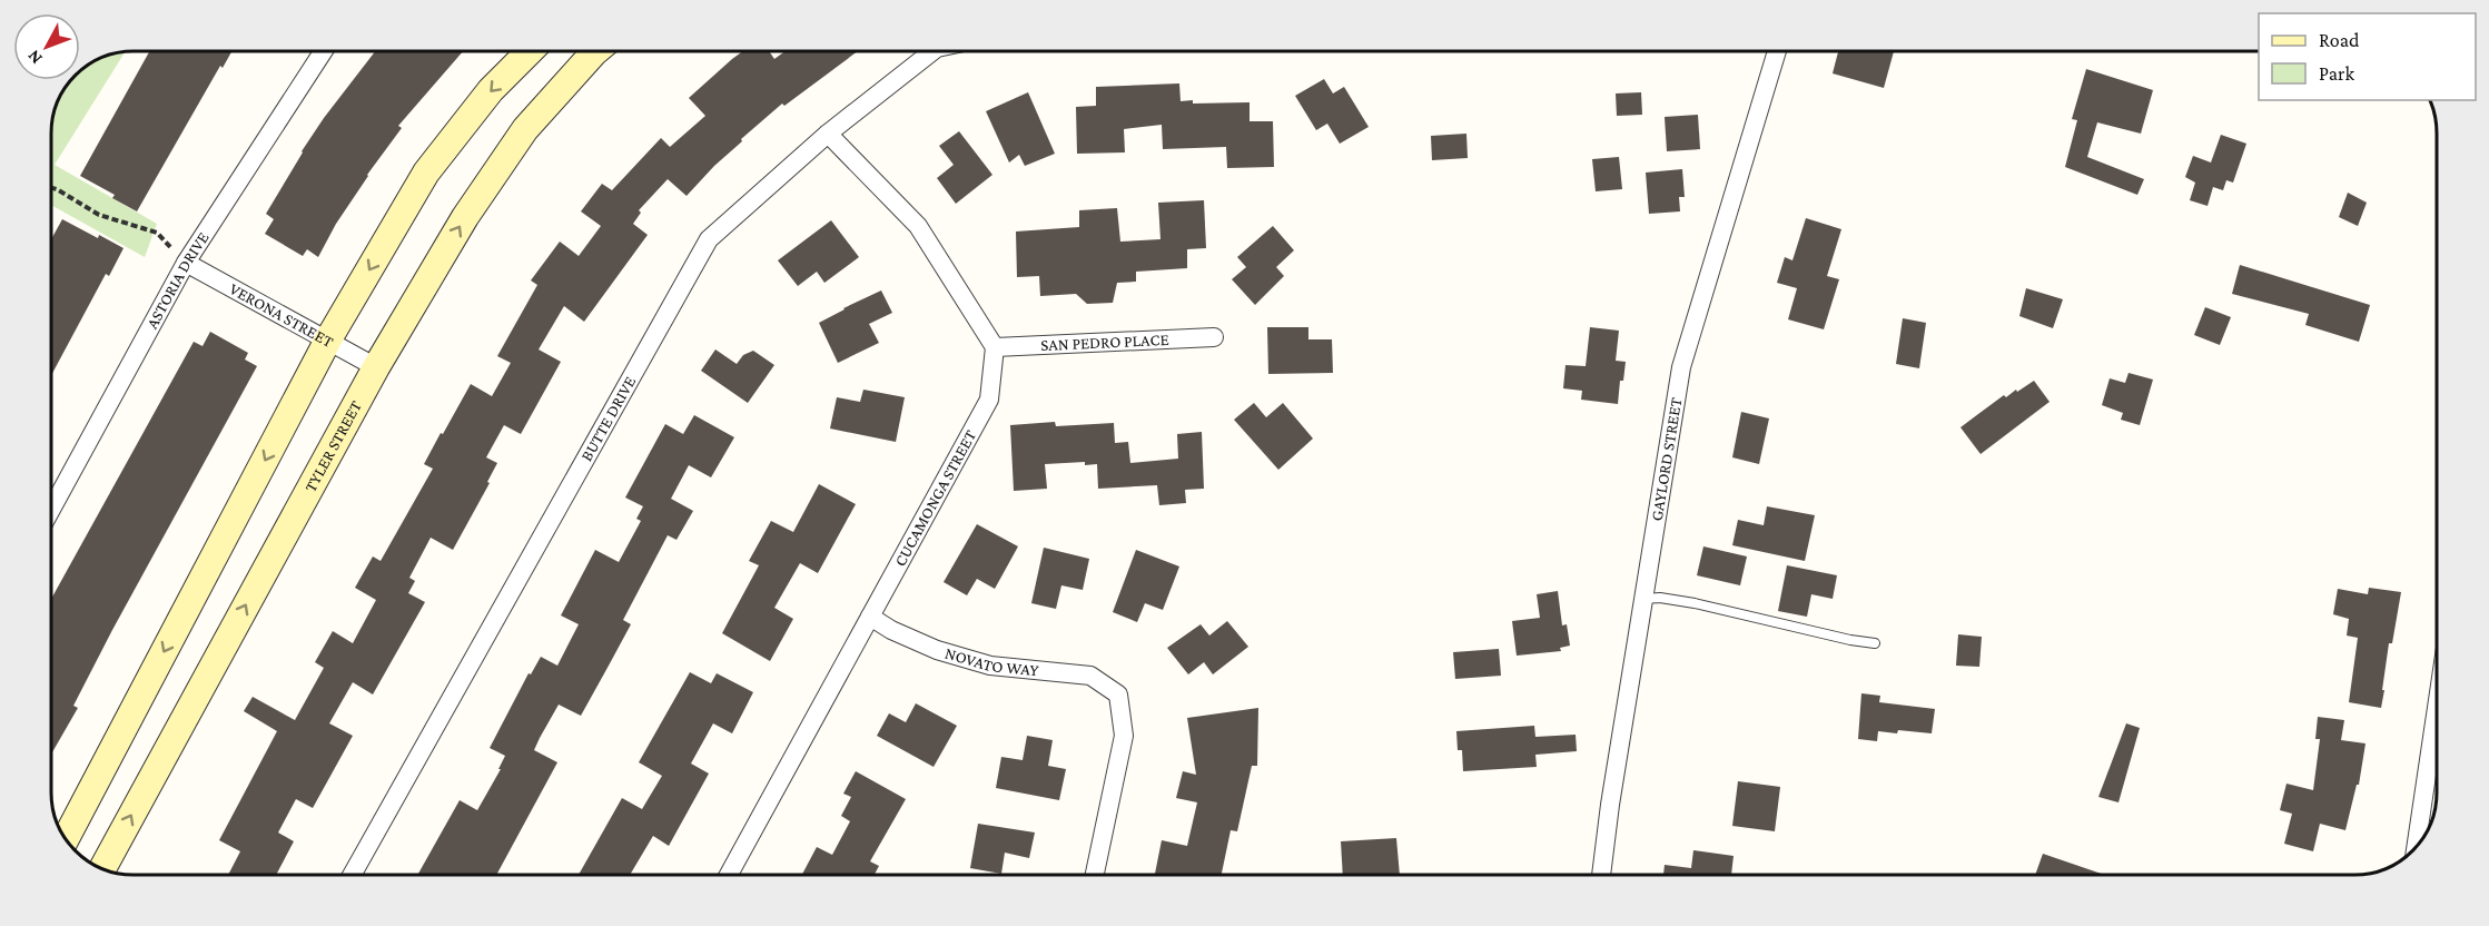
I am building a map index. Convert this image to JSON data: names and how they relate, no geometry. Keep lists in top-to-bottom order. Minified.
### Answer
{"streets":{"main road":["TYLER STREET"],"street":["ASTORIA DRIVE","VERONA STREET","SAN PEDRO PLACE","BUTTE DRIVE","GAYLORD STREET","CUCAMONGA STREET","NOVATO WAY"]},"crossings":[["ASTORIA DRIVE","VERONA STREET"],["VERONA STREET","TYLER STREET"],["SAN PEDRO PLACE","CUCAMONGA STREET"],["CUCAMONGA STREET","NOVATO WAY"]],"legend":["Road","Park"],"north":"bottom left"}
